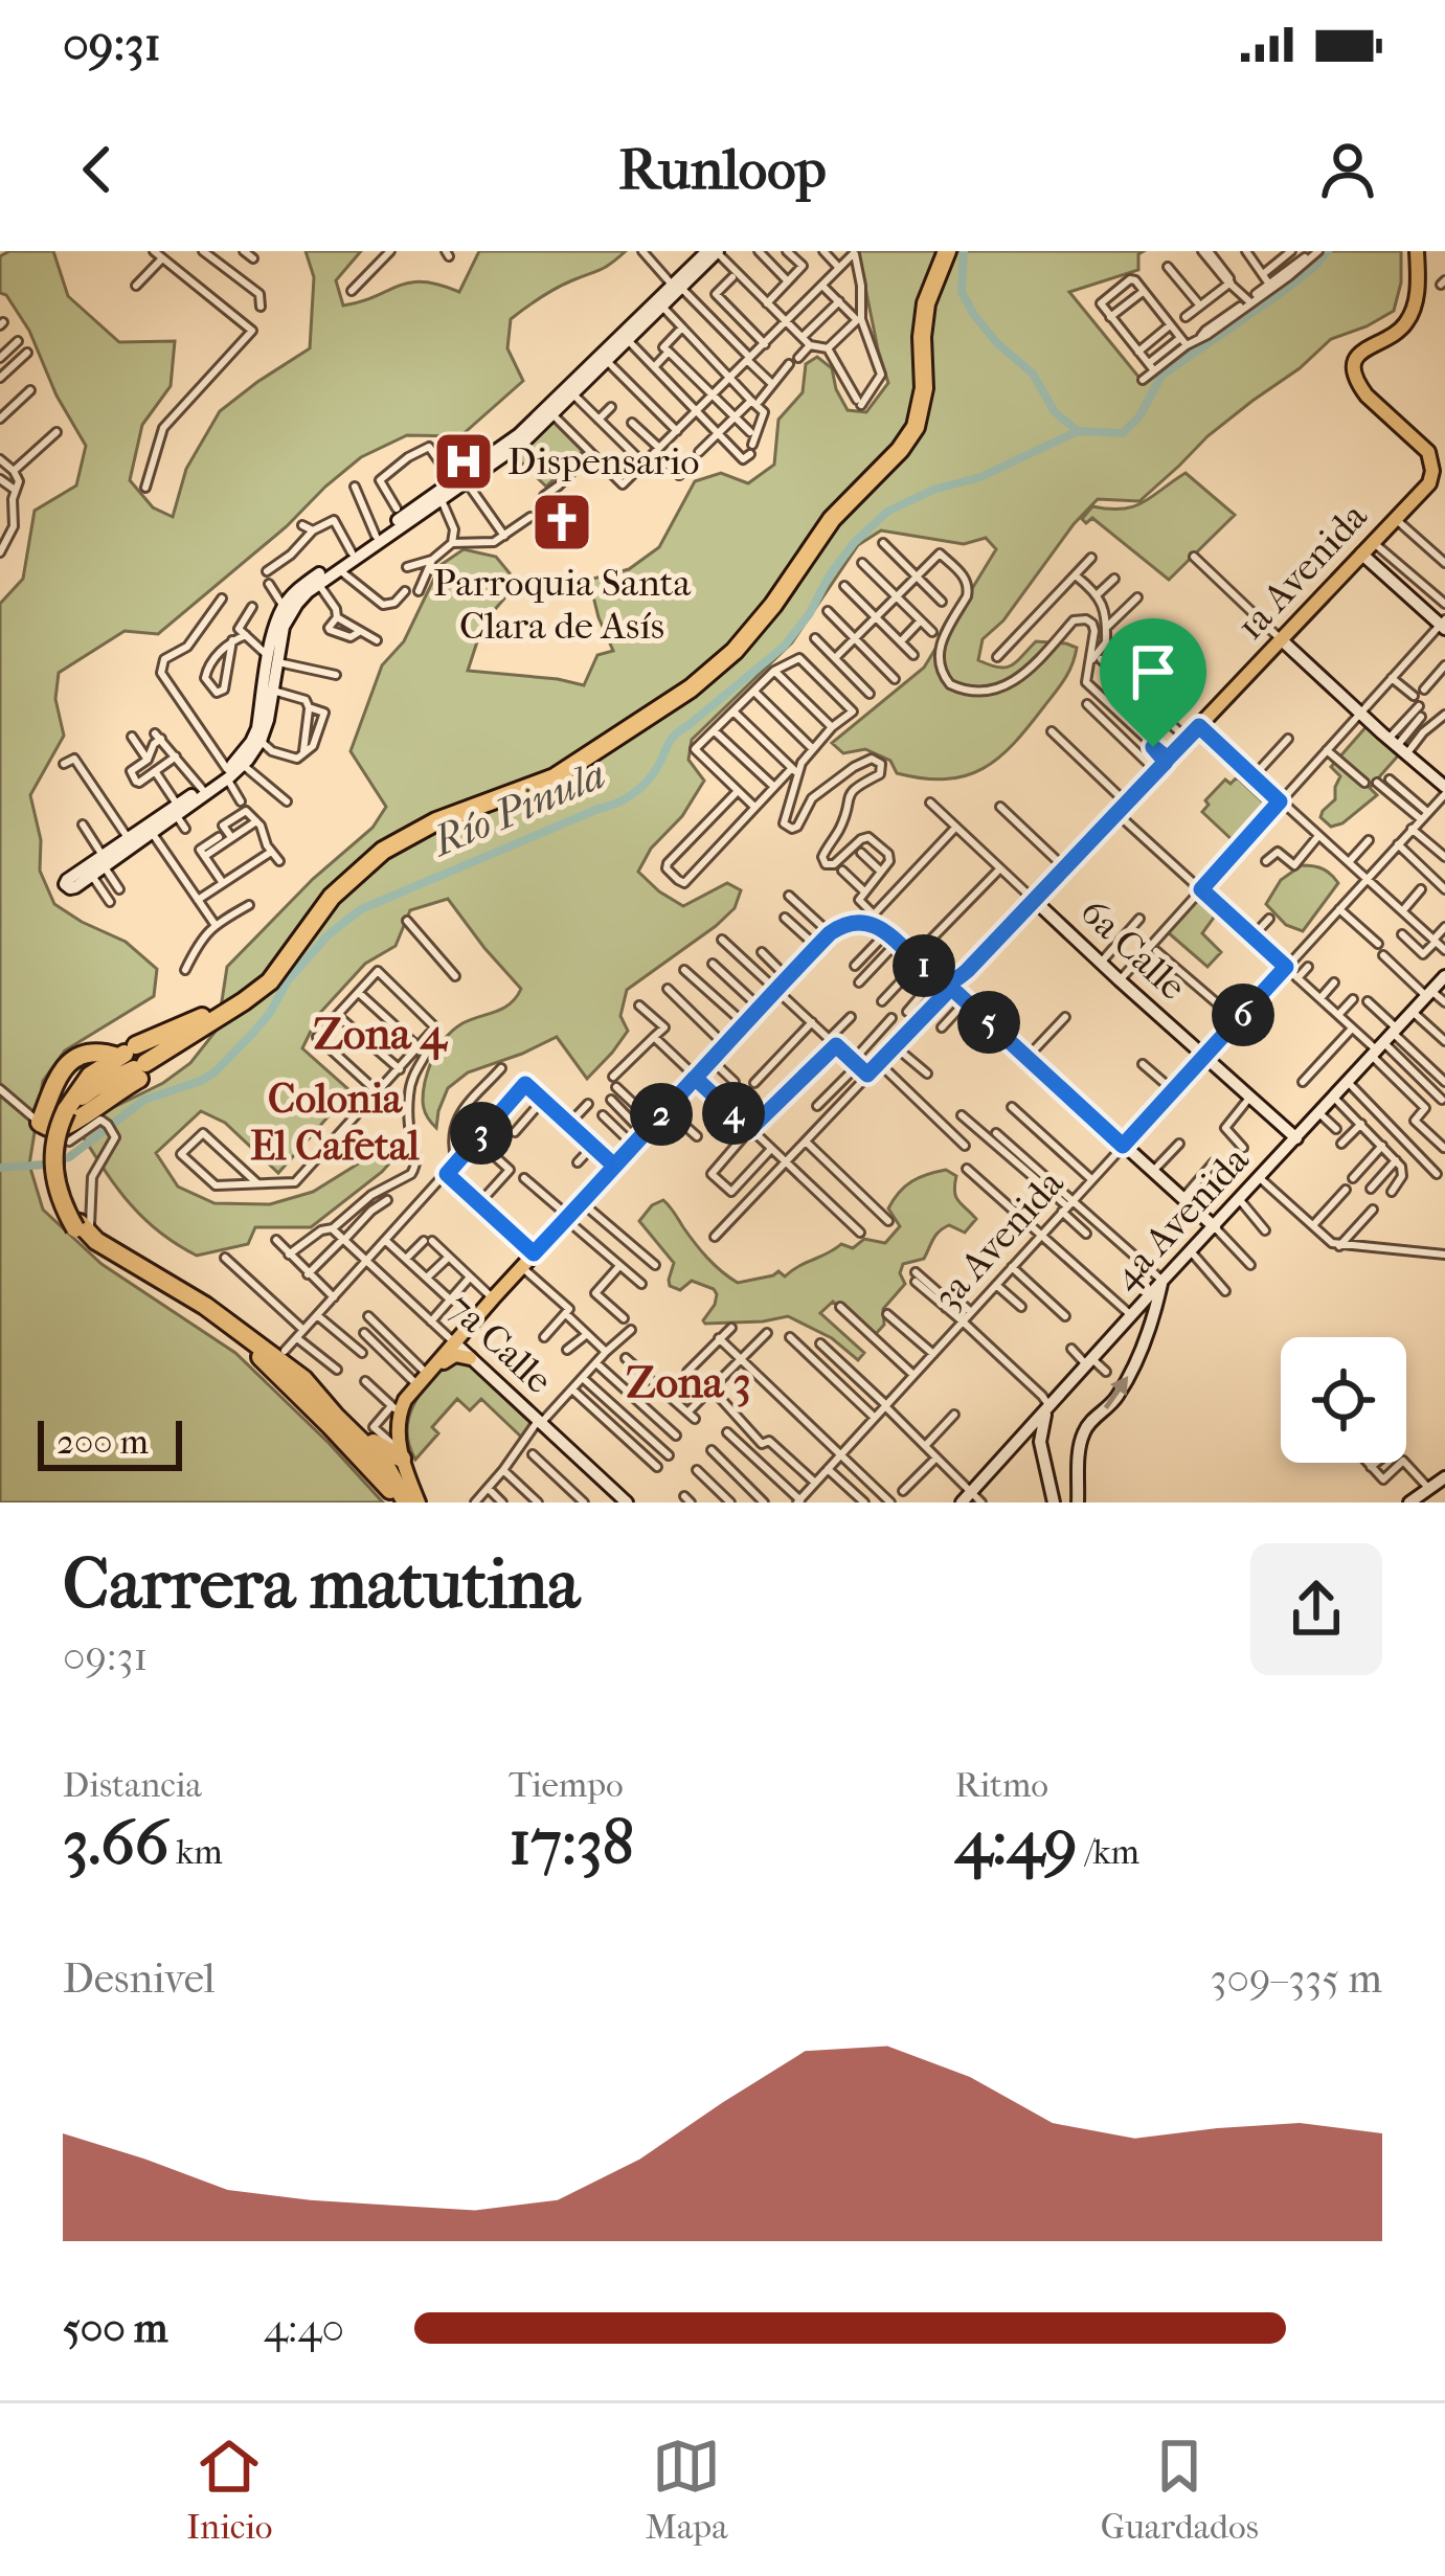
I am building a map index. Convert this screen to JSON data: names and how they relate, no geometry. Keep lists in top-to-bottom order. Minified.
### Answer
{"streets":{"main road":["1a Avenida"],"street":["6a Calle","4a Avenida","3a Avenida","7a Calle"]},"crossings":[["1a Avenida","6a Calle"],["6a Calle","4a Avenida"],["6a Calle","3a Avenida"]],"districts":["Zona 4","Colonia El Cafetal","Zona 3"],"water":["Río Pinula"],"places":{"hospital":["Dispensario"],"church":["Parroquia Santa Clara de Asís"]},"scale_bar":"200 m","page":{"status":"09:31","header":"Runloop","pins":["1","6","5","4","2","3"],"scale":"200 m","heading":["Carrera matutina","09:31"],"stats":[["Distancia","3.66 km"],["Tiempo","17:38"],["Ritmo","4:49 /km"]],"chart":["Desnivel","309–335 m"],"list":[{"name":"500 m","note":"4:40"}],"tabs":["Inicio","Mapa","Guardados"]}}
